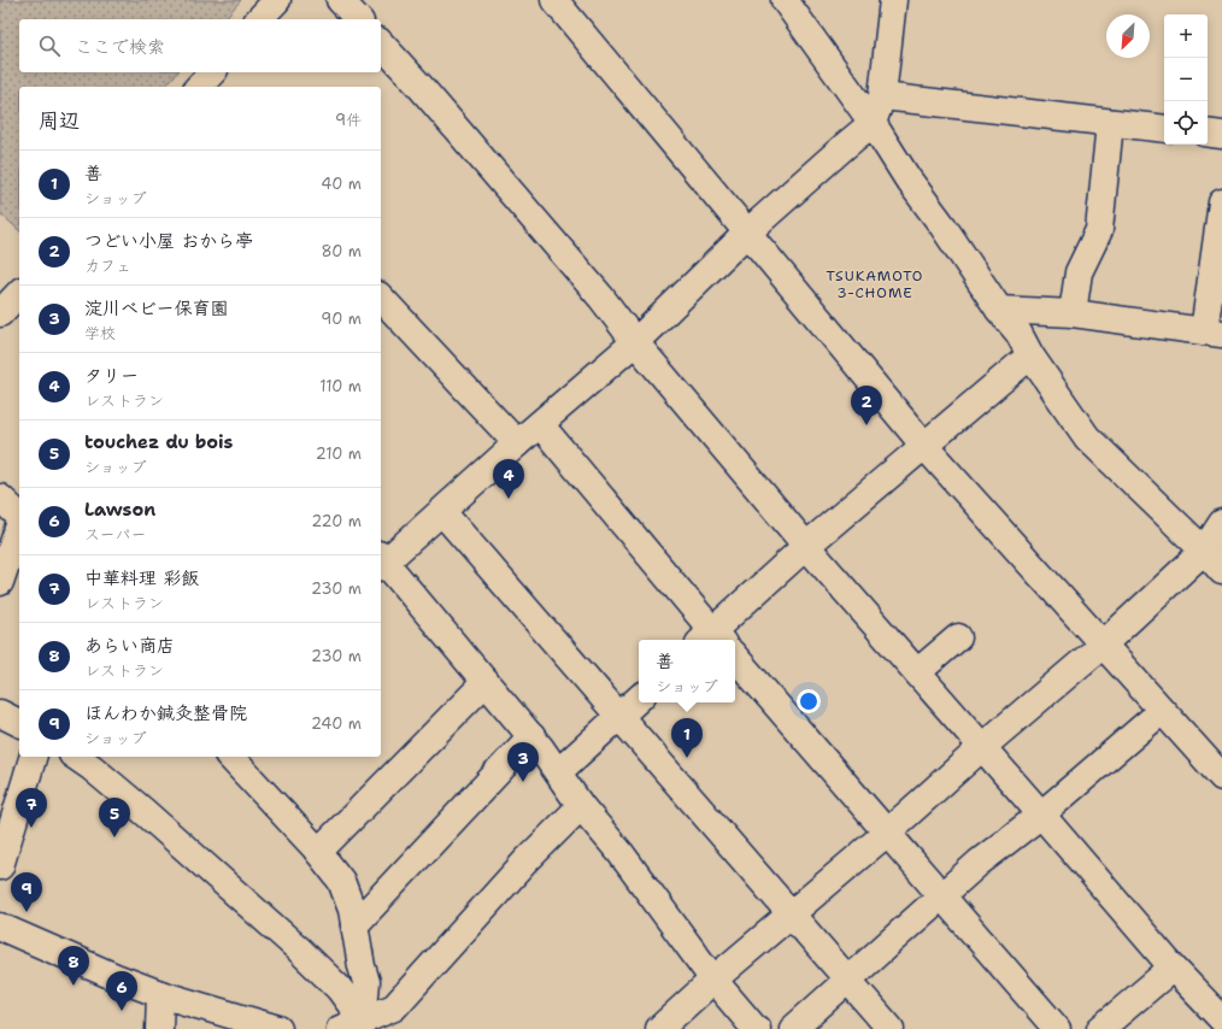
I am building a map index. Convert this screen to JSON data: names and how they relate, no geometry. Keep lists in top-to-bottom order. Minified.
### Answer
{"districts":["TSUKAMOTO 3-CHOME"],"north":"bottom left","page":{"map_buttons":["+","−"],"search":"ここで検索","heading":["周辺","9件"],"list":[{"mark":"1","name":"善","note":"ショップ","value":"40 m"},{"mark":"2","name":"つどい小屋 おから亭","note":"カフェ","value":"80 m"},{"mark":"3","name":"淀川ベビー保育園","note":"学校","value":"90 m"},{"mark":"4","name":"タリー","note":"レストラン","value":"110 m"},{"mark":"5","name":"touchez du bois","note":"ショップ","value":"210 m"},{"mark":"6","name":"Lawson","note":"スーパー","value":"220 m"},{"mark":"7","name":"中華料理 彩飯","note":"レストラン","value":"230 m"},{"mark":"8","name":"あらい商店","note":"レストラン","value":"230 m"},{"mark":"9","name":"ほんわか鍼灸整骨院","note":"ショップ","value":"240 m"}],"pins":["2","4","1","3","7","5","9","8","6"],"popup":["善","ショップ"]}}
